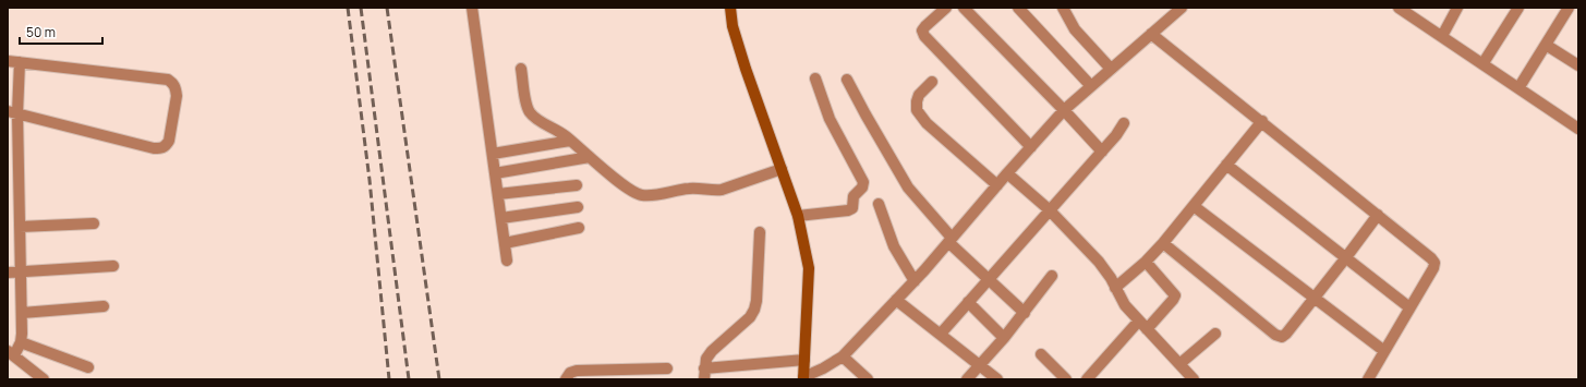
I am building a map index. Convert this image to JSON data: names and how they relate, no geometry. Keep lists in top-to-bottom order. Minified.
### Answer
{"scale_bar":"50 m"}
